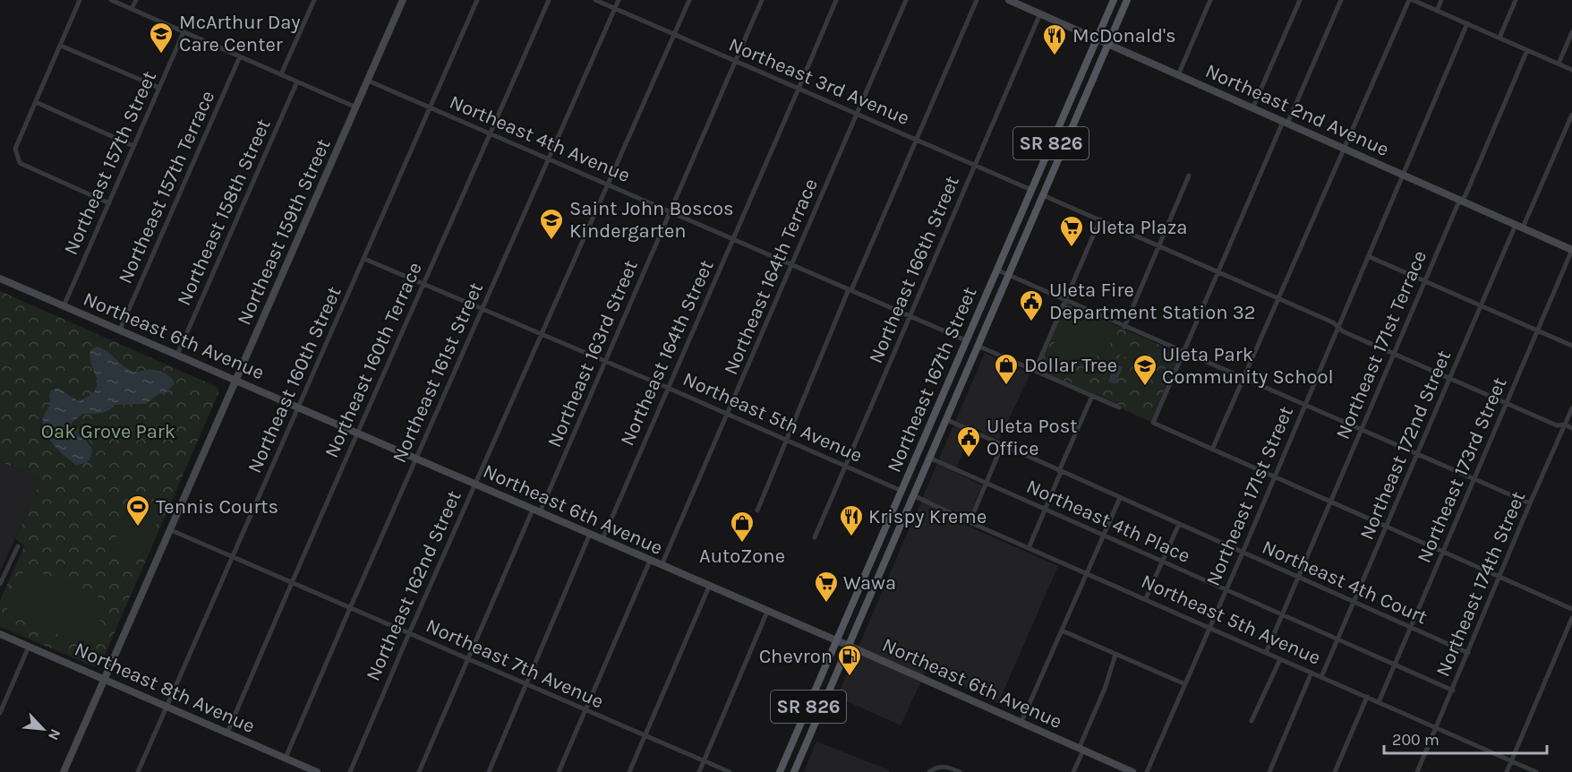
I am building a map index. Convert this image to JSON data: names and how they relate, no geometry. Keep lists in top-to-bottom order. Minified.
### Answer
{"streets":{"main road":["SR 826","Northeast 167th Street"],"street":["Northeast 3rd Avenue","Northeast 2nd Avenue","Northeast 4th Avenue","Northeast 157th Street","Northeast 157th Terrace","Northeast 158th Street","Northeast 159th Street","Northeast 166th Street","Northeast 164th Terrace","Northeast 6th Avenue","Northeast 171st Terrace","Northeast 164th Street","Northeast 163rd Street","Northeast 160th Terrace","Northeast 161st Street","Northeast 160th Street","Northeast 5th Avenue","Northeast 172nd Street","Northeast 173rd Street","Northeast 171st Street","Northeast 4th Place","Northeast 4th Court","Northeast 174th Street","Northeast 162nd Street","Northeast 7th Avenue","Northeast 8th Avenue"]},"crossings":[["Northeast 3rd Avenue","Northeast 166th Street"],["Northeast 3rd Avenue","Northeast 164th Terrace"],["Northeast 3rd Avenue","Northeast 164th Street"],["Northeast 3rd Avenue","Northeast 163rd Street"],["Northeast 3rd Avenue","Northeast 161st Street"],["Northeast 3rd Avenue","Northeast 167th Street"],["Northeast 3rd Avenue","Northeast 162nd Street"],["Northeast 2nd Avenue","Northeast 166th Street"],["Northeast 2nd Avenue","Northeast 171st Terrace"],["Northeast 2nd Avenue","Northeast 167th Street"],["Northeast 2nd Avenue","Northeast 172nd Street"],["Northeast 2nd Avenue","Northeast 173rd Street"],["Northeast 2nd Avenue","Northeast 171st Street"],["Northeast 4th Avenue","Northeast 159th Street"],["Northeast 4th Avenue","Northeast 166th Street"],["Northeast 4th Avenue","Northeast 164th Terrace"],["Northeast 4th Avenue","Northeast 164th Street"],["Northeast 4th Avenue","Northeast 163rd Street"],["Northeast 4th Avenue","Northeast 160th Terrace"],["Northeast 4th Avenue","Northeast 161st Street"],["Northeast 4th Avenue","Northeast 160th Street"],["Northeast 4th Avenue","Northeast 167th Street"],["Northeast 4th Avenue","Northeast 162nd Street"],["Northeast 157th Street","Northeast 6th Avenue"],["Northeast 157th Terrace","Northeast 6th Avenue"],["Northeast 158th Street","Northeast 6th Avenue"],["Northeast 159th Street","Northeast 6th Avenue"],["Northeast 159th Street","Northeast 7th Avenue"],["Northeast 159th Street","Northeast 8th Avenue"],["Northeast 166th Street","Northeast 5th Avenue"],["Northeast 164th Terrace","Northeast 6th Avenue"],["Northeast 164th Terrace","Northeast 5th Avenue"],["Northeast 6th Avenue","Northeast 164th Street"],["Northeast 6th Avenue","Northeast 163rd Street"],["Northeast 6th Avenue","Northeast 160th Terrace"],["Northeast 6th Avenue","Northeast 161st Street"],["Northeast 6th Avenue","Northeast 160th Street"],["Northeast 6th Avenue","Northeast 167th Street"],["Northeast 6th Avenue","Northeast 162nd Street"],["Northeast 171st Terrace","Northeast 5th Avenue"],["Northeast 171st Terrace","Northeast 4th Place"],["Northeast 171st Terrace","Northeast 4th Court"],["Northeast 164th Street","Northeast 5th Avenue"],["Northeast 163rd Street","Northeast 5th Avenue"],["Northeast 163rd Street","Northeast 7th Avenue"],["Northeast 160th Terrace","Northeast 5th Avenue"],["Northeast 160th Terrace","Northeast 7th Avenue"],["Northeast 160th Terrace","Northeast 8th Avenue"],["Northeast 161st Street","Northeast 5th Avenue"],["Northeast 161st Street","Northeast 7th Avenue"],["Northeast 161st Street","Northeast 8th Avenue"],["Northeast 160th Street","Northeast 5th Avenue"],["Northeast 160th Street","Northeast 7th Avenue"],["Northeast 160th Street","Northeast 8th Avenue"],["Northeast 167th Street","Northeast 5th Avenue"],["Northeast 167th Street","Northeast 4th Place"],["Northeast 167th Street","Northeast 4th Court"],["Northeast 5th Avenue","Northeast 172nd Street"],["Northeast 5th Avenue","Northeast 173rd Street"],["Northeast 5th Avenue","Northeast 171st Street"],["Northeast 5th Avenue","Northeast 174th Street"],["Northeast 5th Avenue","Northeast 162nd Street"],["Northeast 172nd Street","Northeast 4th Place"],["Northeast 172nd Street","Northeast 4th Court"],["Northeast 173rd Street","Northeast 4th Place"],["Northeast 173rd Street","Northeast 4th Court"],["Northeast 171st Street","Northeast 4th Place"],["Northeast 171st Street","Northeast 4th Court"],["Northeast 4th Place","Northeast 174th Street"],["Northeast 4th Court","Northeast 174th Street"],["Northeast 162nd Street","Northeast 7th Avenue"]],"parks":["Oak Grove Park"],"places":{"school or university":["McArthur Day Care Center","Saint John Boscos Kindergarten","Uleta Park Community School"],"restaurant":["McDonald's","Krispy Kreme"],"supermarket":["Uleta Plaza","Wawa"],"public building":["Uleta Fire Department Station 32","Uleta Post Office"],"shop":["Dollar Tree","AutoZone"],"sports":["Tennis Courts"],"fuel station":["Chevron"]},"scale_bar":"200 m","north":"bottom right"}
